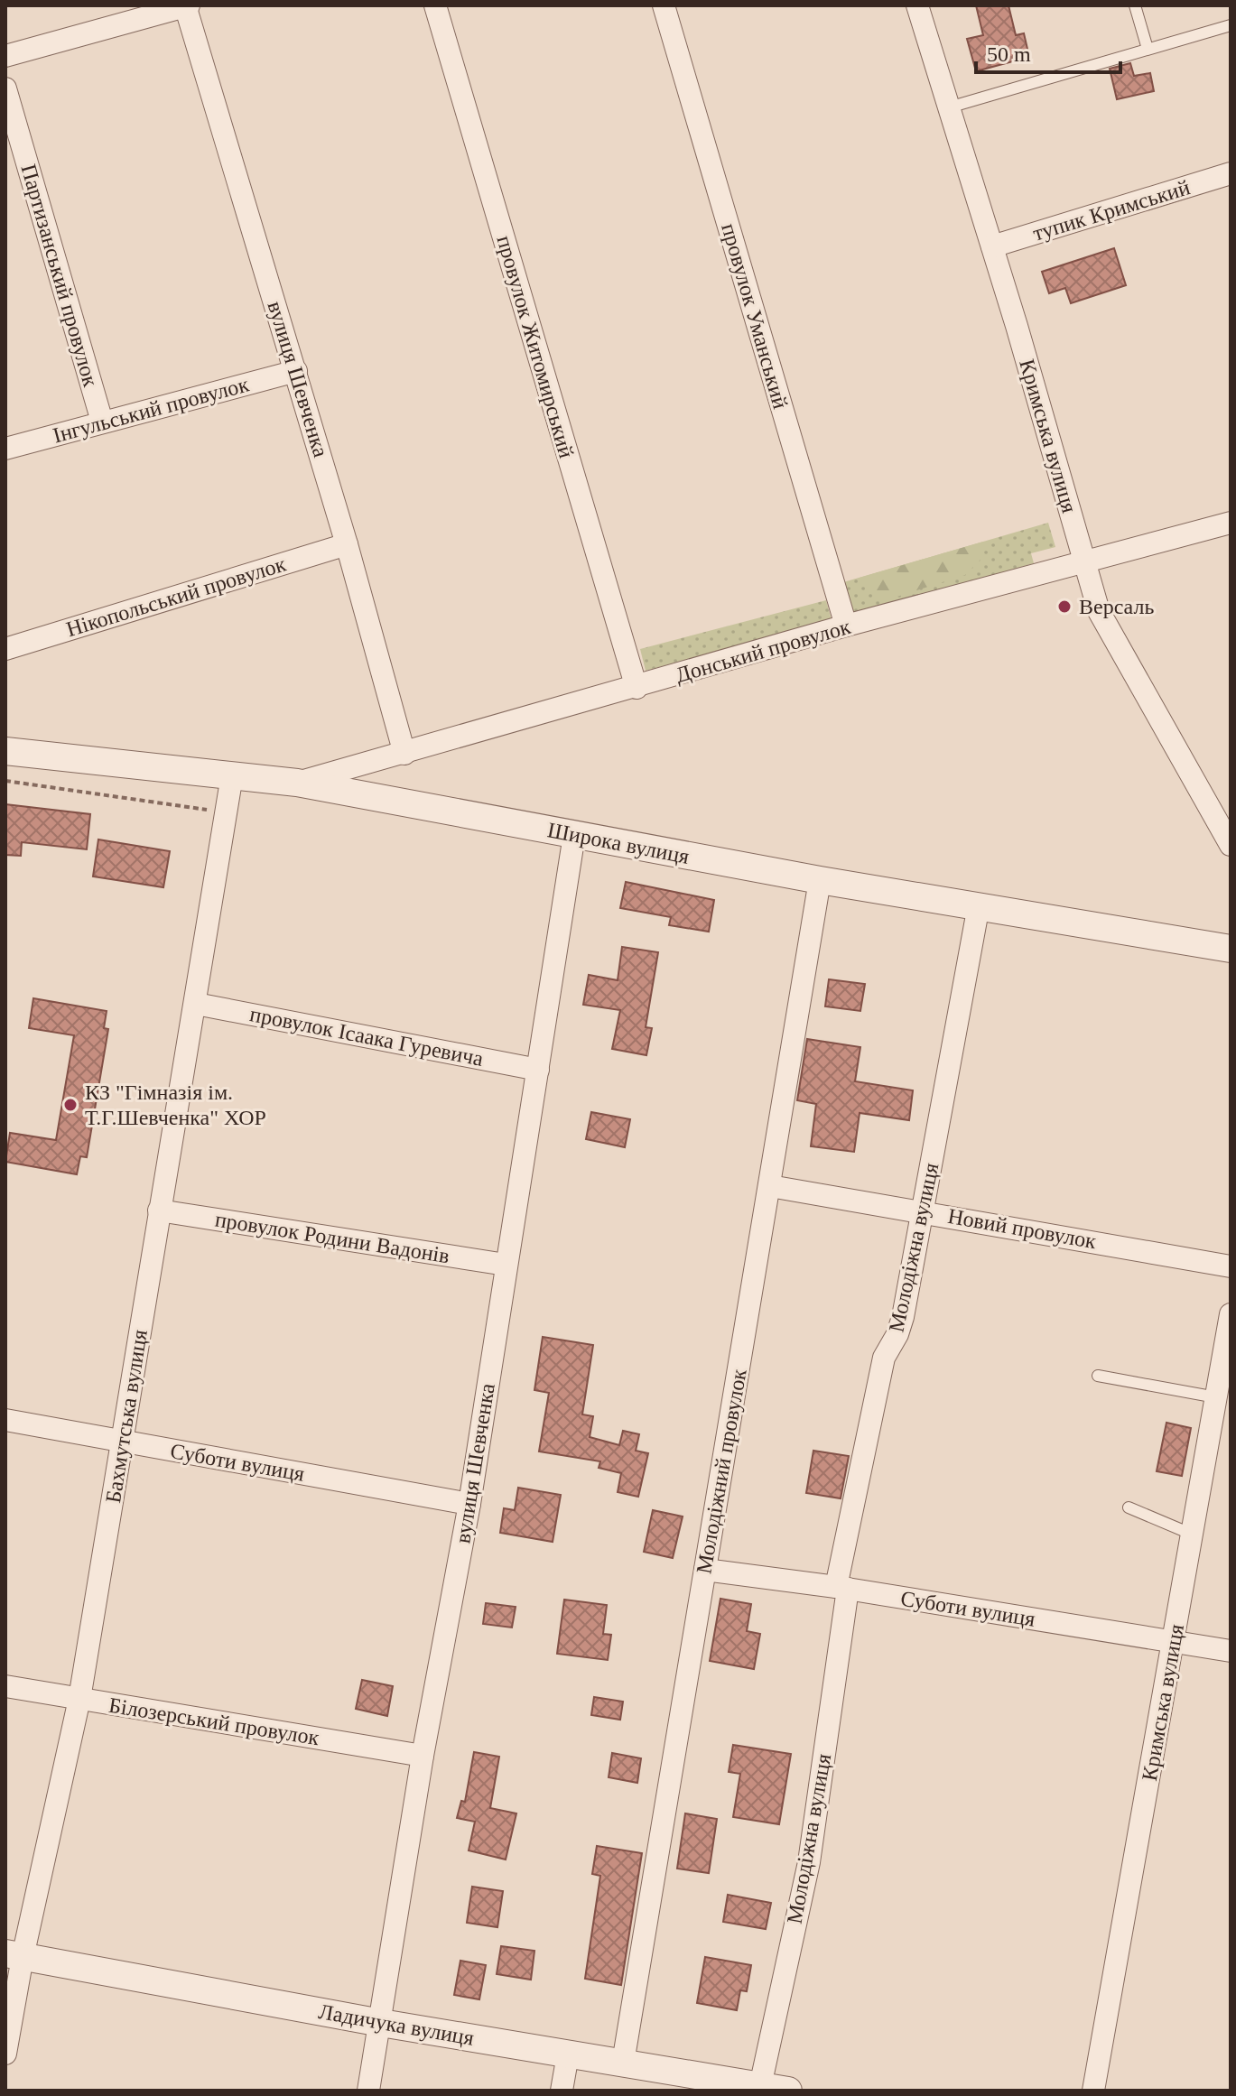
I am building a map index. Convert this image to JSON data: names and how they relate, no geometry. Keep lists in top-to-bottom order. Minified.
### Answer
{"streets":{"street":["тупик Кримський","Партизанський провулок","провулок Уманський","провулок Житомирський","вулиця Шевченка","Інгульський провулок","Кримська вулиця","Нікопольський провулок","Донський провулок","Широка вулиця","провулок Ісаака Гуревича","Новий провулок","провулок Родини Вадонів","Молодіжна вулиця","Бахмутська вулиця","Суботи вулиця","Молодіжний провулок","Білозерський провулок","Ладичука вулиця"]},"crossings":[["тупик Кримський","Кримська вулиця"],["Партизанський провулок","Інгульський провулок"],["провулок Уманський","Донський провулок"],["провулок Житомирський","Донський провулок"],["вулиця Шевченка","Інгульський провулок"],["вулиця Шевченка","Нікопольський провулок"],["вулиця Шевченка","Донський провулок"],["вулиця Шевченка","Широка вулиця"],["вулиця Шевченка","провулок Ісаака Гуревича"],["вулиця Шевченка","провулок Родини Вадонів"],["вулиця Шевченка","Суботи вулиця"],["вулиця Шевченка","Білозерський провулок"],["вулиця Шевченка","Ладичука вулиця"],["Кримська вулиця","Донський провулок"],["Кримська вулиця","Суботи вулиця"],["Донський провулок","Широка вулиця"],["Широка вулиця","Молодіжна вулиця"],["Широка вулиця","Бахмутська вулиця"],["Широка вулиця","Молодіжний провулок"],["провулок Ісаака Гуревича","Бахмутська вулиця"],["Новий провулок","Молодіжна вулиця"],["Новий провулок","Молодіжний провулок"],["провулок Родини Вадонів","Бахмутська вулиця"],["Молодіжна вулиця","Суботи вулиця"],["Молодіжна вулиця","Ладичука вулиця"],["Бахмутська вулиця","Суботи вулиця"],["Бахмутська вулиця","Білозерський провулок"],["Бахмутська вулиця","Ладичука вулиця"],["Суботи вулиця","Молодіжний провулок"],["Молодіжний провулок","Ладичука вулиця"]],"places":["Версаль","КЗ \"Гімназія ім. Т.Г.Шевченка\" ХОР"],"scale_bar":"50 m"}
